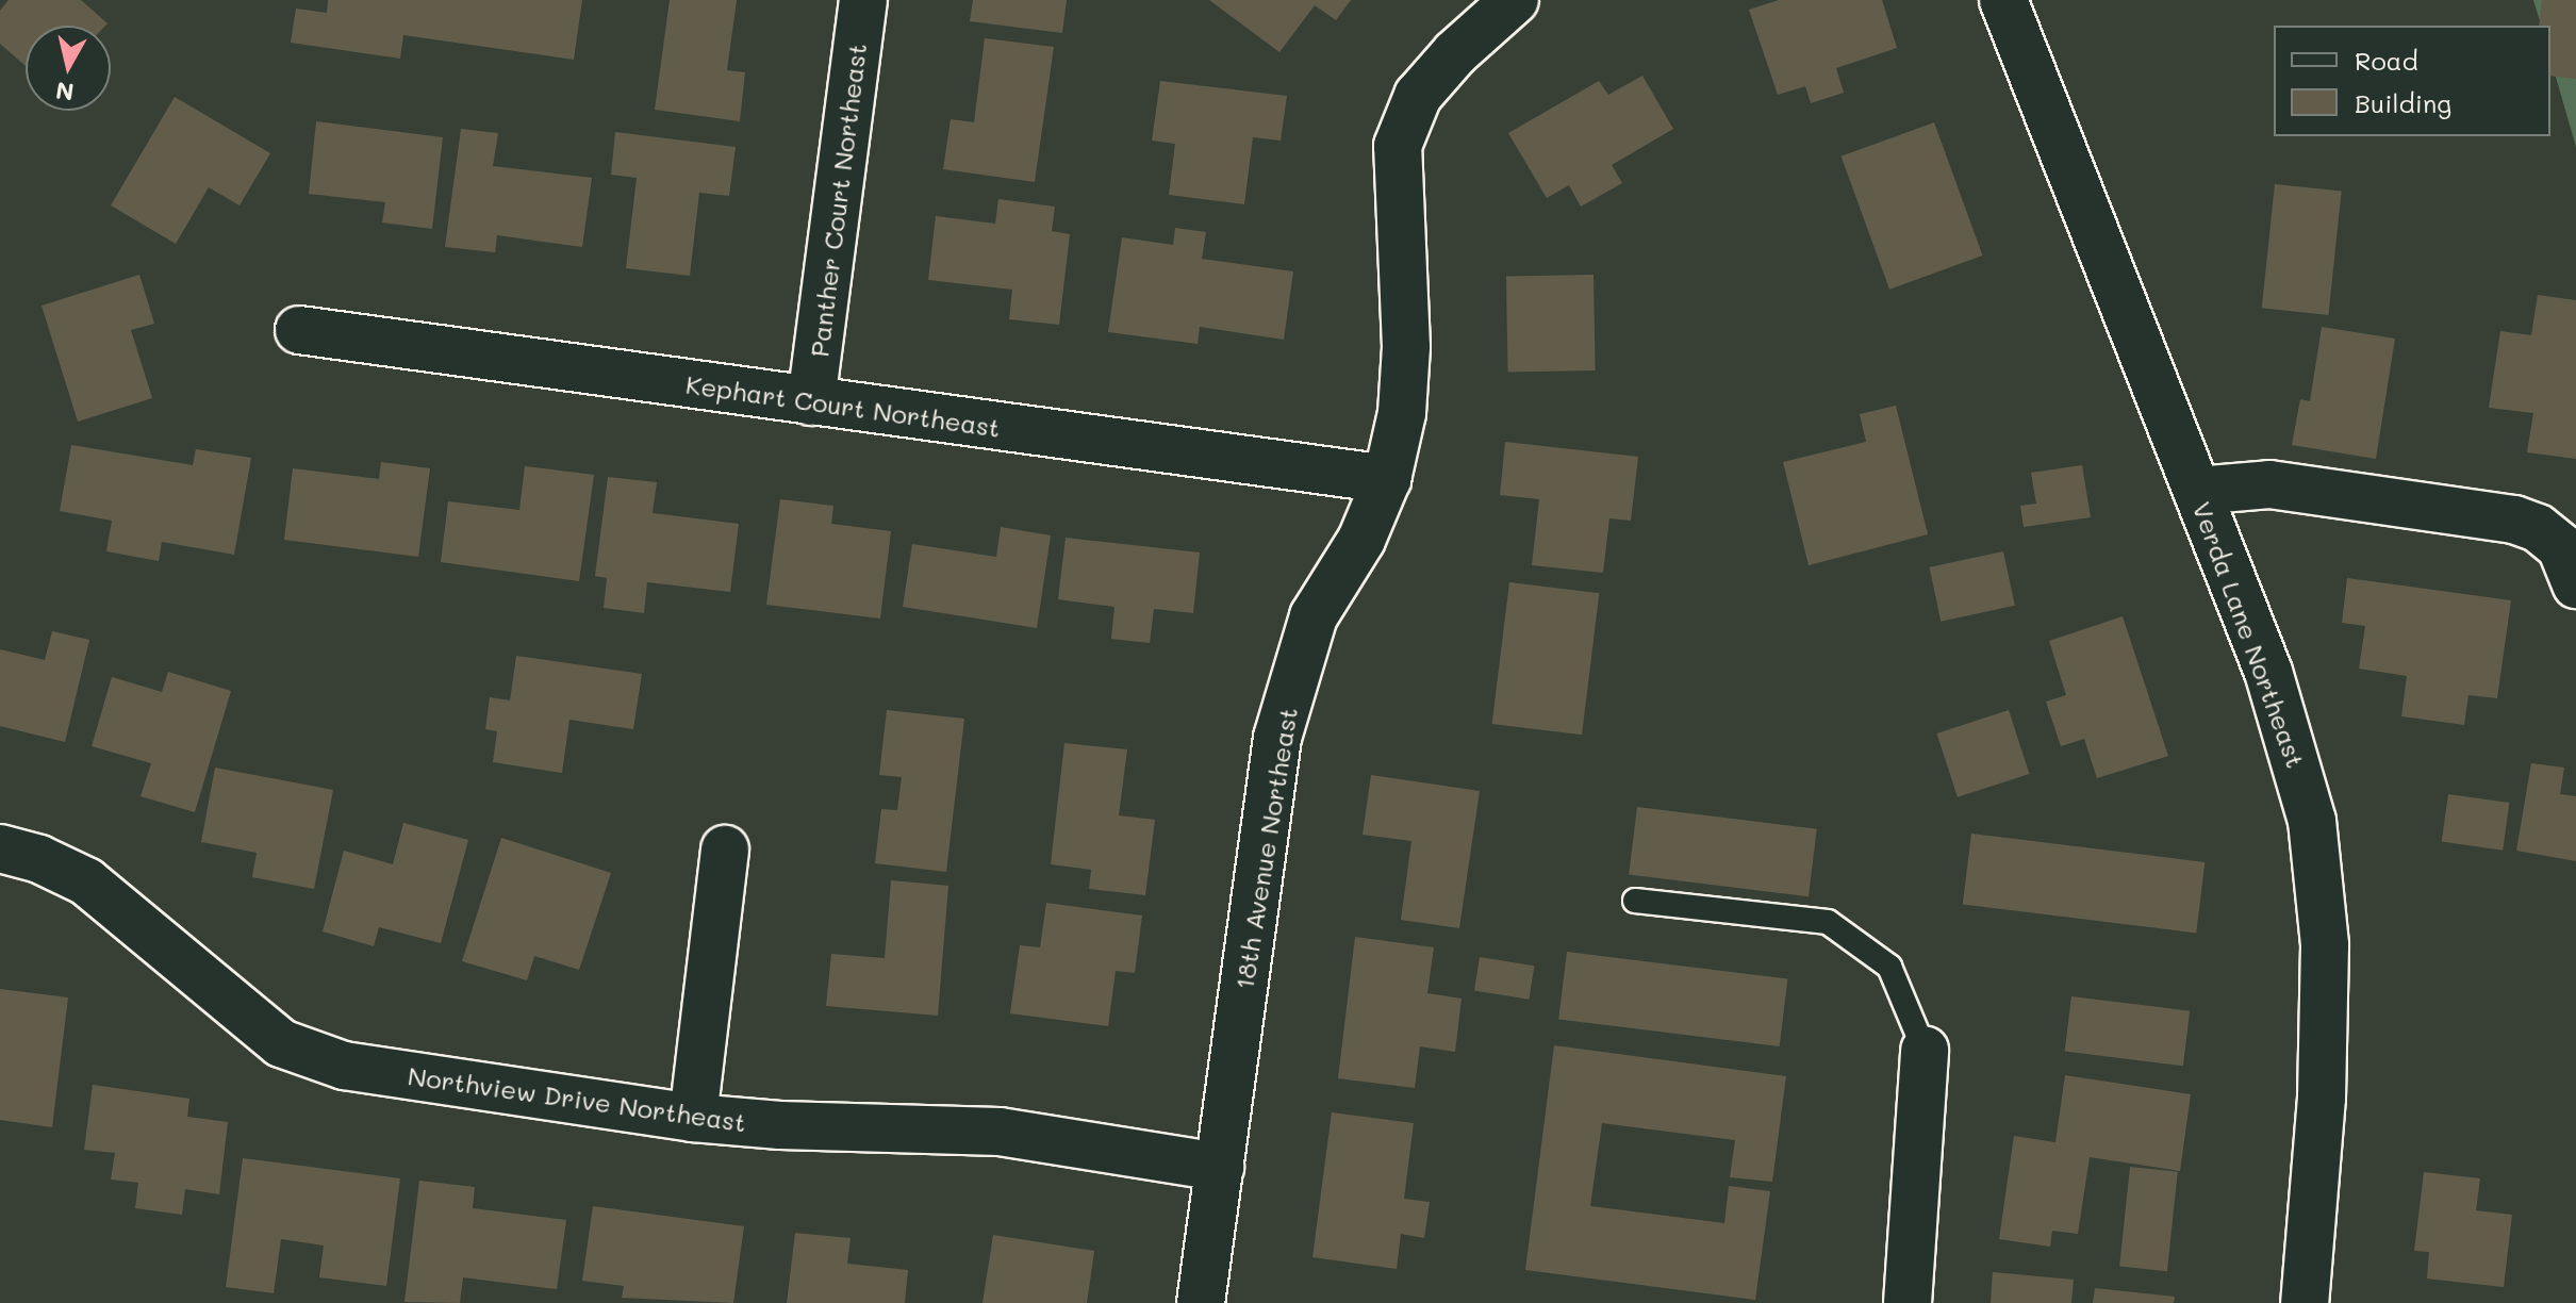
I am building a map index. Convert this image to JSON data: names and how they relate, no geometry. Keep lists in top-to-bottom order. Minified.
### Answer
{"streets":{"street":["Panther Court Northeast","Kephart Court Northeast","Verda Lane Northeast","18th Avenue Northeast","Northview Drive Northeast"]},"crossings":[["Panther Court Northeast","Kephart Court Northeast"],["Kephart Court Northeast","18th Avenue Northeast"],["18th Avenue Northeast","Northview Drive Northeast"]],"legend":["Road","Building"],"north":"bottom"}
